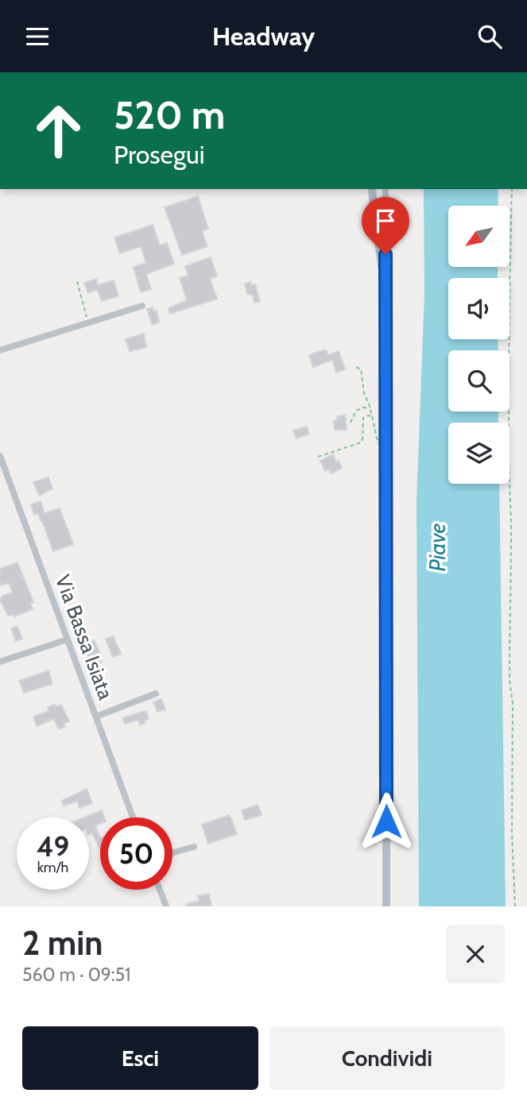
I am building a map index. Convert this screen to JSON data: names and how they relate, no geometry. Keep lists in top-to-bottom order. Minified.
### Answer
{"streets":{"street":["Via Bassa Isiata"]},"water":["Piave"],"north":"bottom left","page":{"header":"Headway","turn":["520 m","Prosegui"],"speed":"49 km/h","limit":"50","heading":["2 min","560 m · 09:51"],"buttons":["Esci","Condividi"]}}
